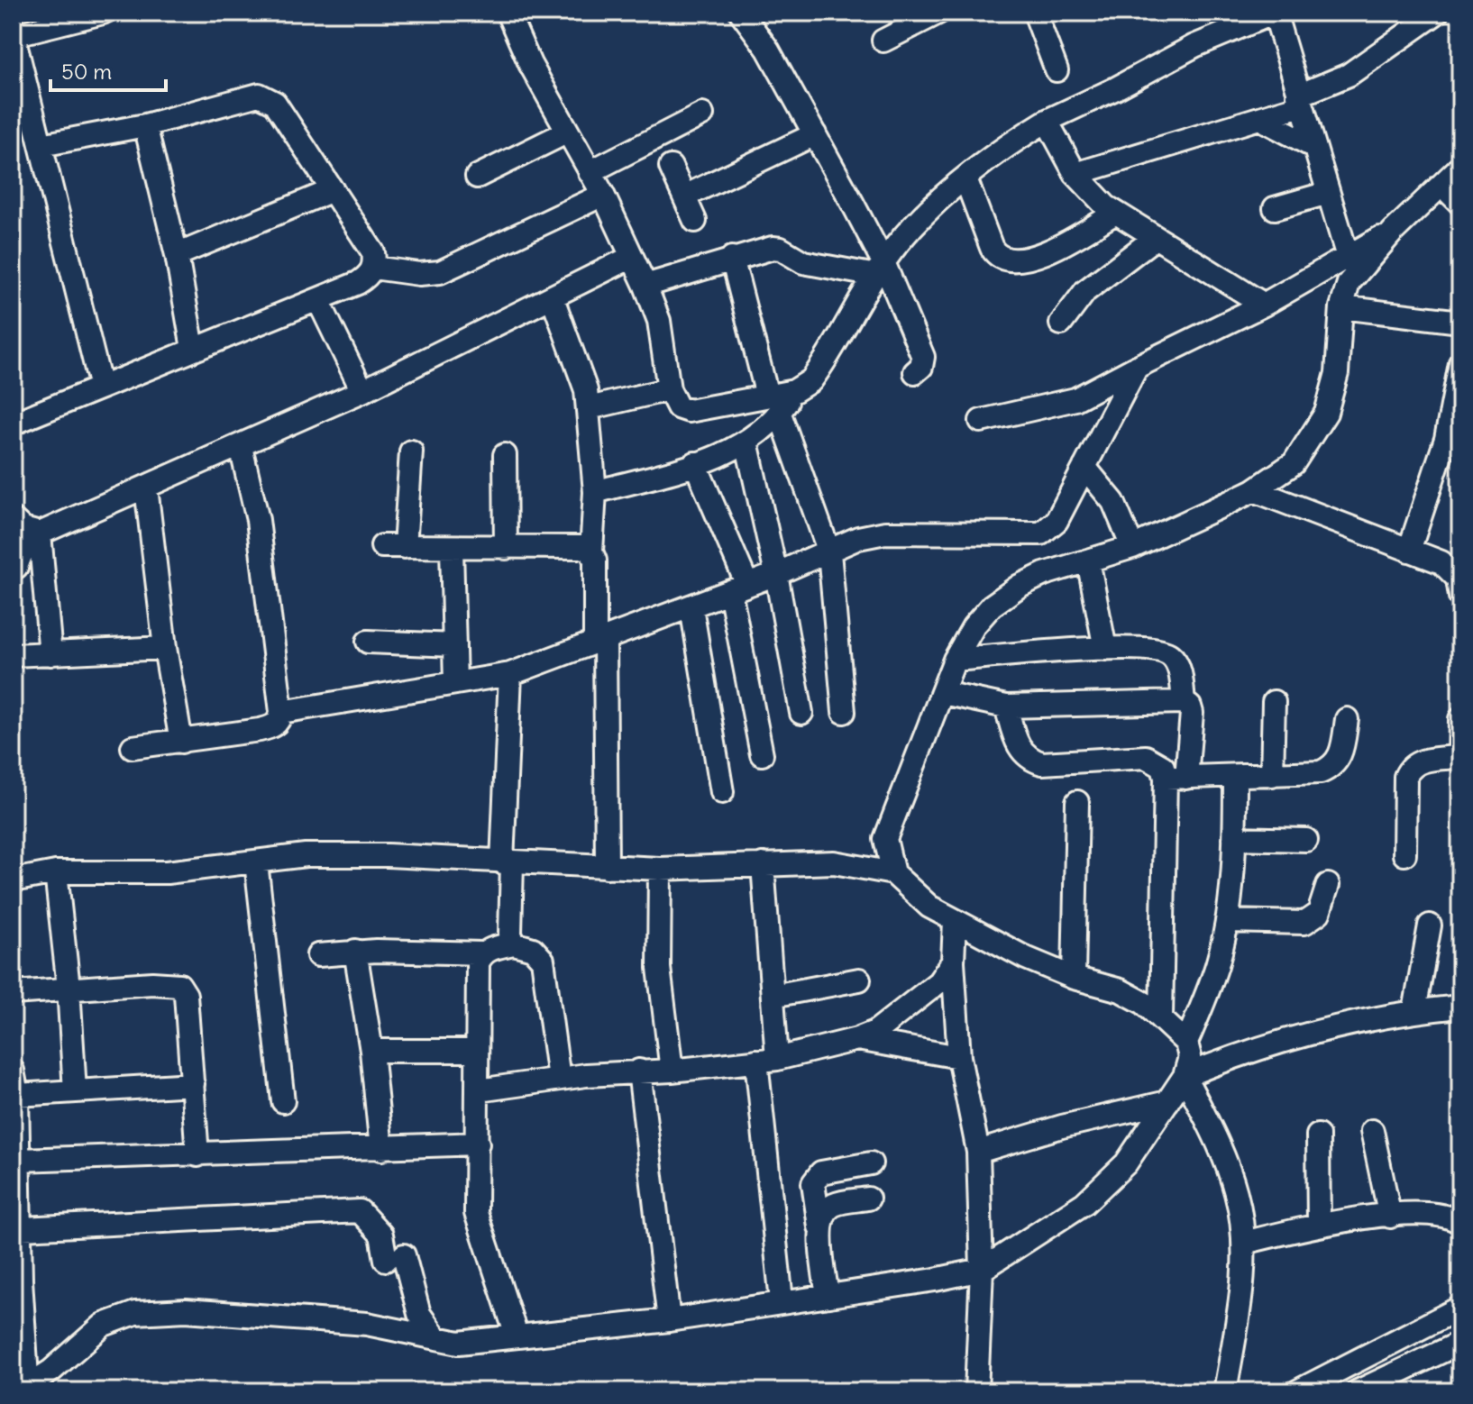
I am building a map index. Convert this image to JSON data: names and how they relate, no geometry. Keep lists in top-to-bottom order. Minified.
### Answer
{"scale_bar":"50 m"}
